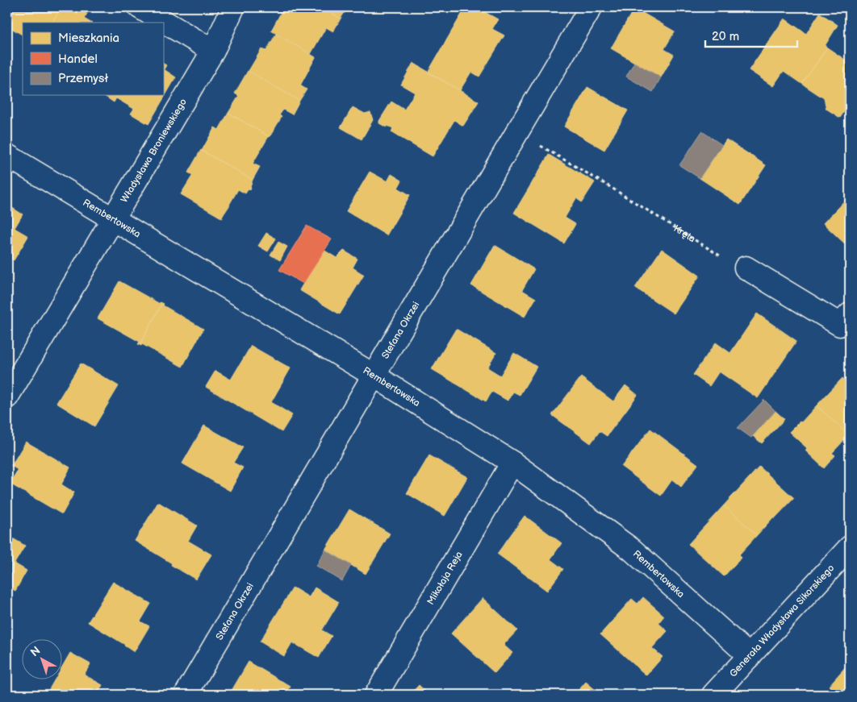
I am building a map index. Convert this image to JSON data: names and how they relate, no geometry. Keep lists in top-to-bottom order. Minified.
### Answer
{"streets":{"street":["Władysława Broniewskiego","Rembertowska","Stefana Okrzei","Mikołaja Reja","Generała Władysława Sikorskiego"],"path":["Kręta"]},"crossings":[["Władysława Broniewskiego","Rembertowska"],["Rembertowska","Stefana Okrzei"],["Rembertowska","Mikołaja Reja"],["Rembertowska","Generała Władysława Sikorskiego"],["Kręta","Stefana Okrzei"]],"legend":["Mieszkania","Handel","Przemysł"],"scale_bar":"20 m","north":"top left"}
